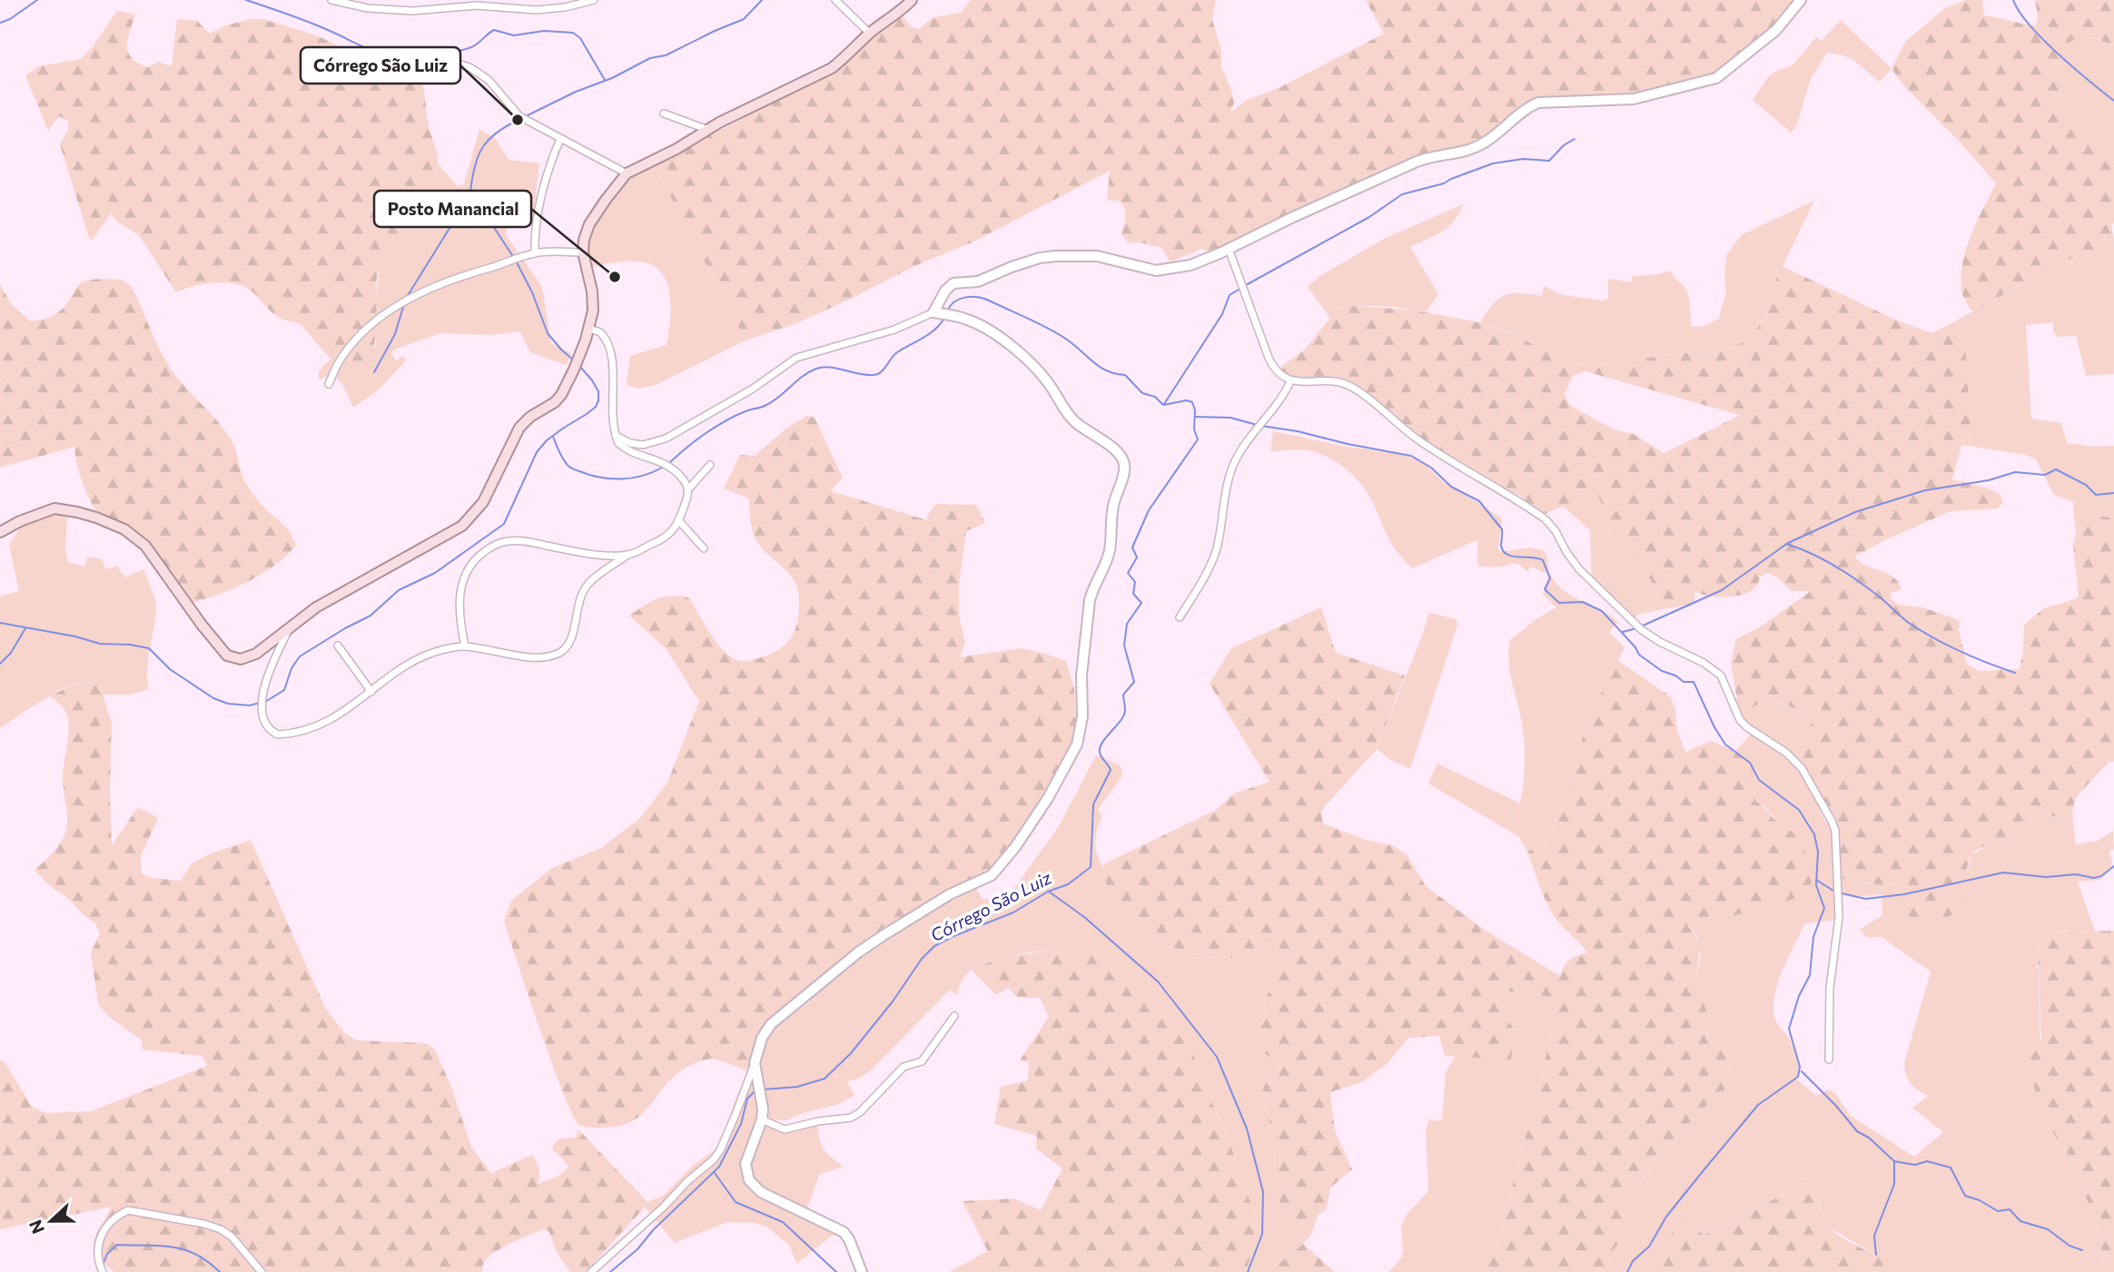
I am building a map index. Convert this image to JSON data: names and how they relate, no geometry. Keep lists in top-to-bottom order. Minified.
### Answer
{"water":["Córrego São Luiz"],"places":["Córrego São Luiz","Posto Manancial"],"north":"left"}
